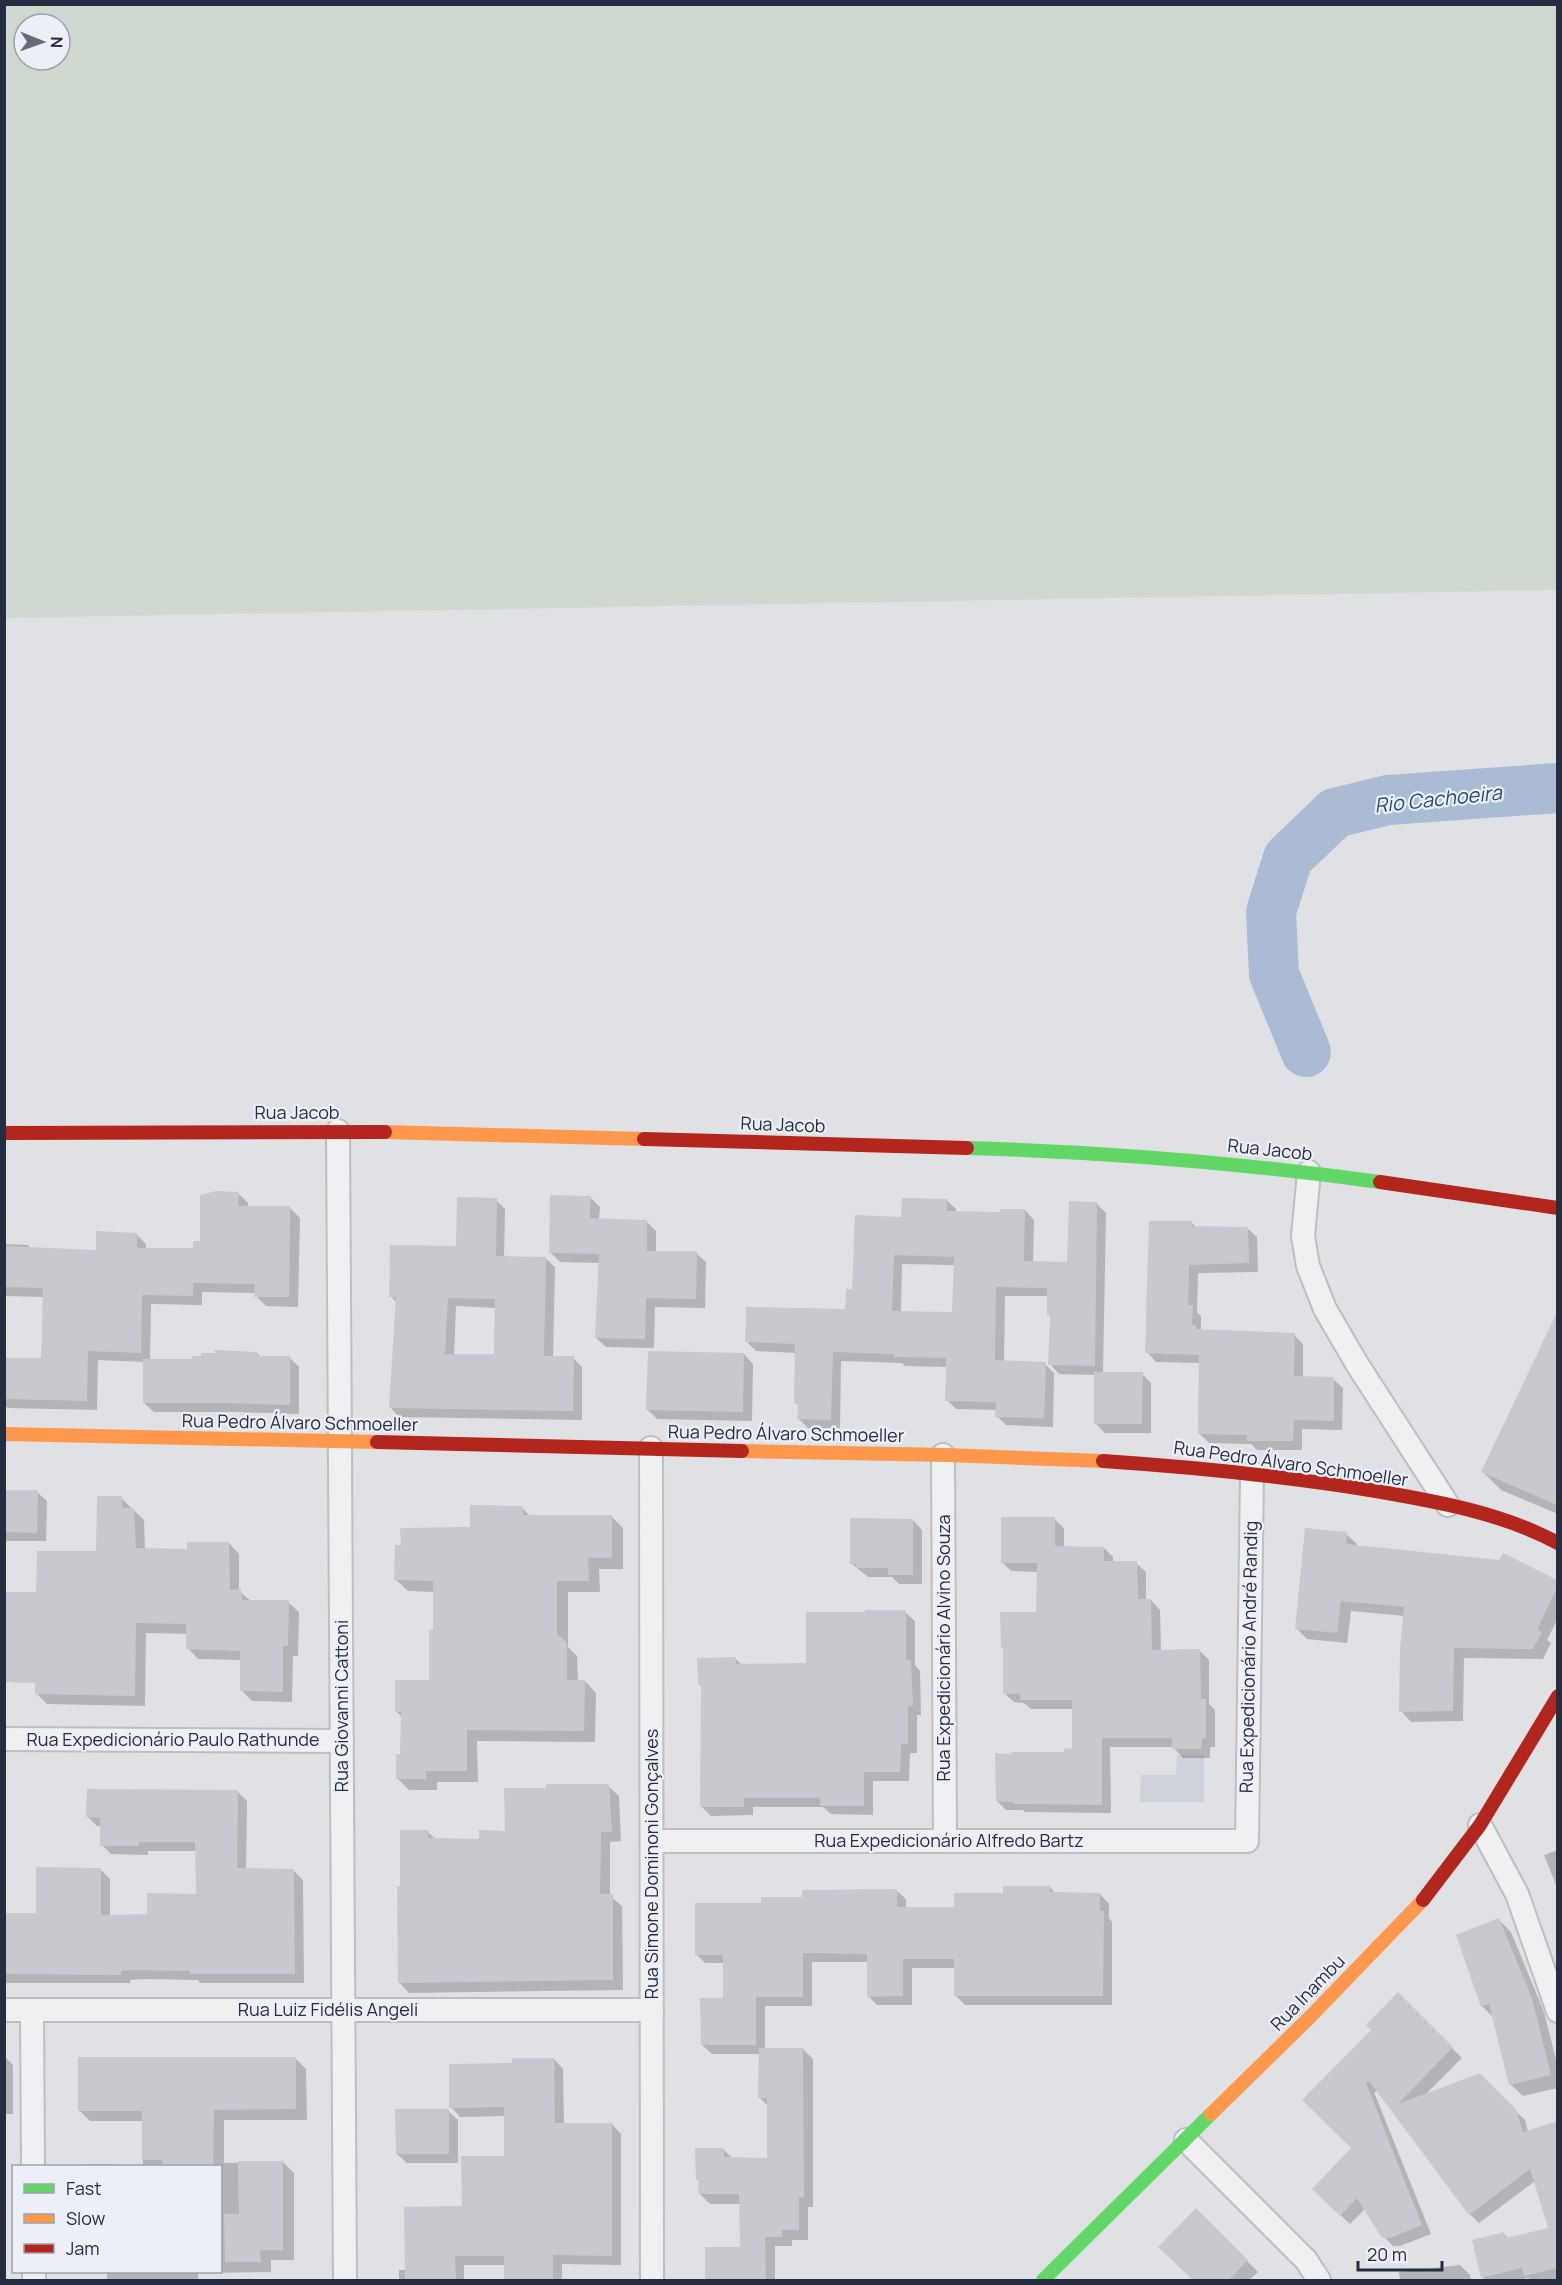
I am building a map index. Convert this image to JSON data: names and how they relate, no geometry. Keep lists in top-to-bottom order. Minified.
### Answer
{"streets":{"street":["Rua Jacob","Rua Pedro Álvaro Schmoeller","Rua Expedicionário Alvino Souza","Rua Expedicionário André Randig","Rua Giovanni Cattoni","Rua Expedicionário Paulo Rathunde","Rua Expedicionário Alfredo Bartz","Rua Simone Dominoni Gonçalves","Rua Inambu","Rua Luiz Fidélis Angeli"]},"crossings":[["Rua Jacob","Rua Giovanni Cattoni"],["Rua Pedro Álvaro Schmoeller","Rua Expedicionário Alvino Souza"],["Rua Pedro Álvaro Schmoeller","Rua Expedicionário André Randig"],["Rua Pedro Álvaro Schmoeller","Rua Giovanni Cattoni"],["Rua Pedro Álvaro Schmoeller","Rua Simone Dominoni Gonçalves"],["Rua Expedicionário Alvino Souza","Rua Expedicionário Alfredo Bartz"],["Rua Expedicionário André Randig","Rua Expedicionário Alfredo Bartz"],["Rua Giovanni Cattoni","Rua Expedicionário Paulo Rathunde"],["Rua Giovanni Cattoni","Rua Luiz Fidélis Angeli"],["Rua Expedicionário Alfredo Bartz","Rua Simone Dominoni Gonçalves"],["Rua Simone Dominoni Gonçalves","Rua Luiz Fidélis Angeli"]],"water":["Rio Cachoeira"],"legend":["Fast","Slow","Jam"],"scale_bar":"20 m","north":"right"}
